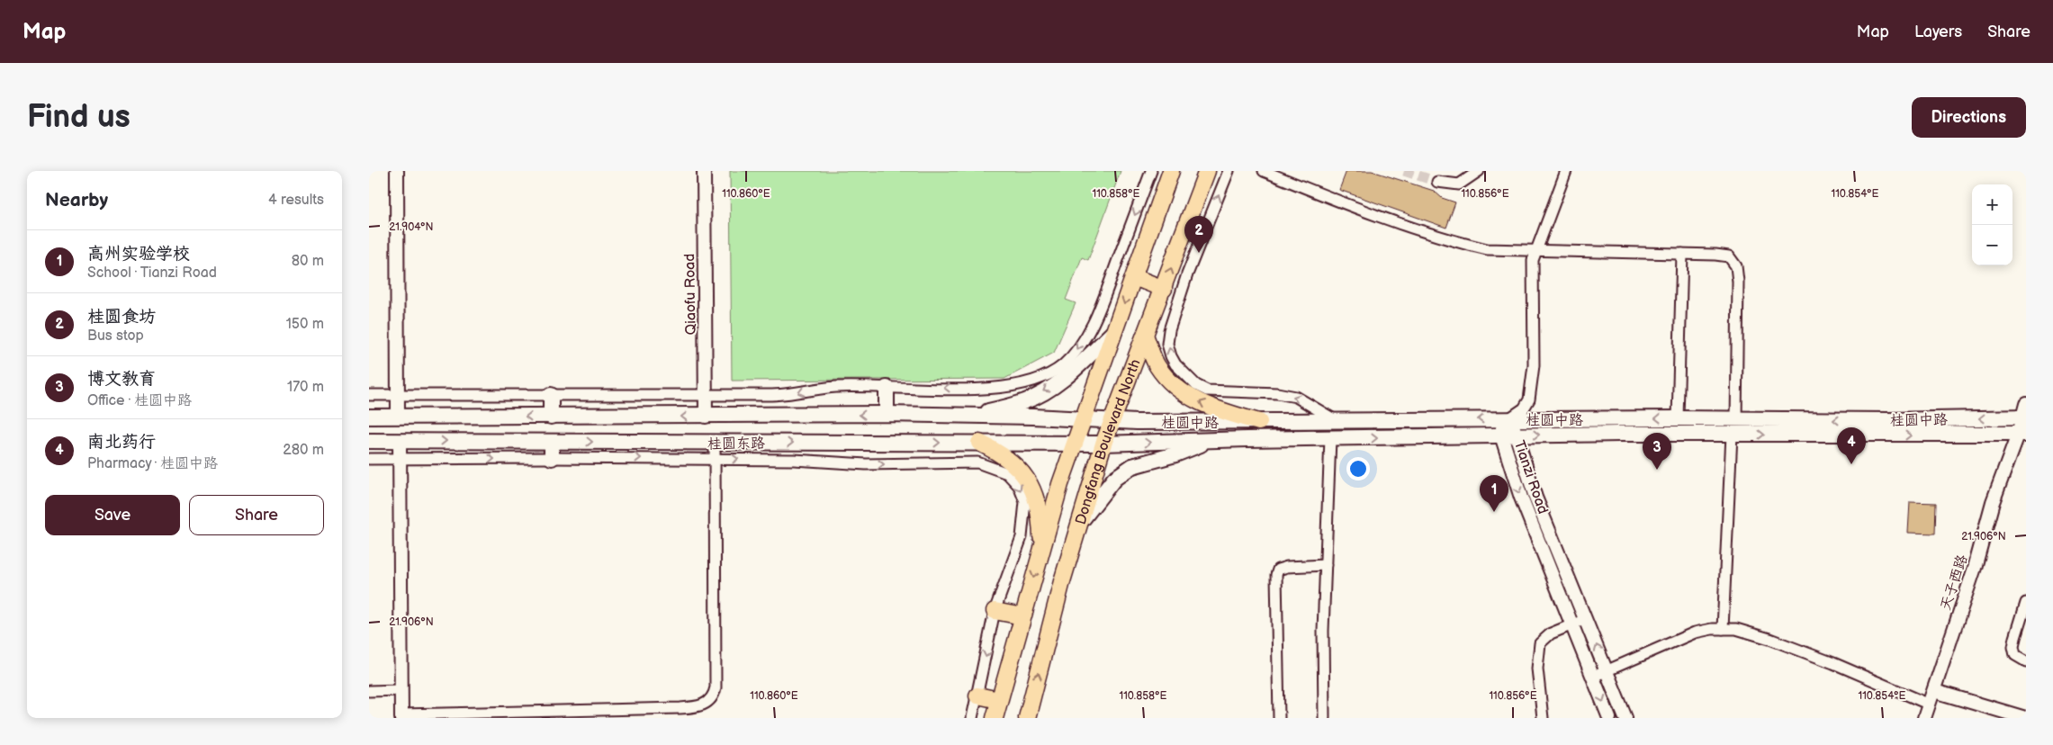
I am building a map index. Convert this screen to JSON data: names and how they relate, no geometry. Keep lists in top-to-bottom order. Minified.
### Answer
{"streets":{"main road":["桂圆中路","Dongfang Boulevard North","桂圆东路"],"street":["Qiaofu Road","Tianzi Road","天子西路"]},"crossings":[["Qiaofu Road","桂圆东路"],["桂圆中路","Dongfang Boulevard North"],["桂圆中路","桂圆东路"],["桂圆中路","Tianzi Road"],["桂圆中路","天子西路"],["Dongfang Boulevard North","桂圆东路"]],"page":{"header":"Map","nav":["Map","Layers","Share"],"buttons":["Directions",["Save","Share"]],"title":"Find us","heading":["Nearby","4 results"],"map_buttons":["+","−"],"pins":["2","4","3","1"],"list":[{"mark":"1","name":"高州实验学校","note":"School · Tianzi Road","value":"80 m"},{"mark":"2","name":"桂圆食坊","note":"Bus stop","value":"150 m"},{"mark":"3","name":"博文教育","note":"Office · 桂圆中路","value":"170 m"},{"mark":"4","name":"南北药行","note":"Pharmacy · 桂圆中路","value":"280 m"}]},"coordinates":["110.860°E","110.858°E","110.856°E","110.854°E","21.904°N","21.906°N"]}
